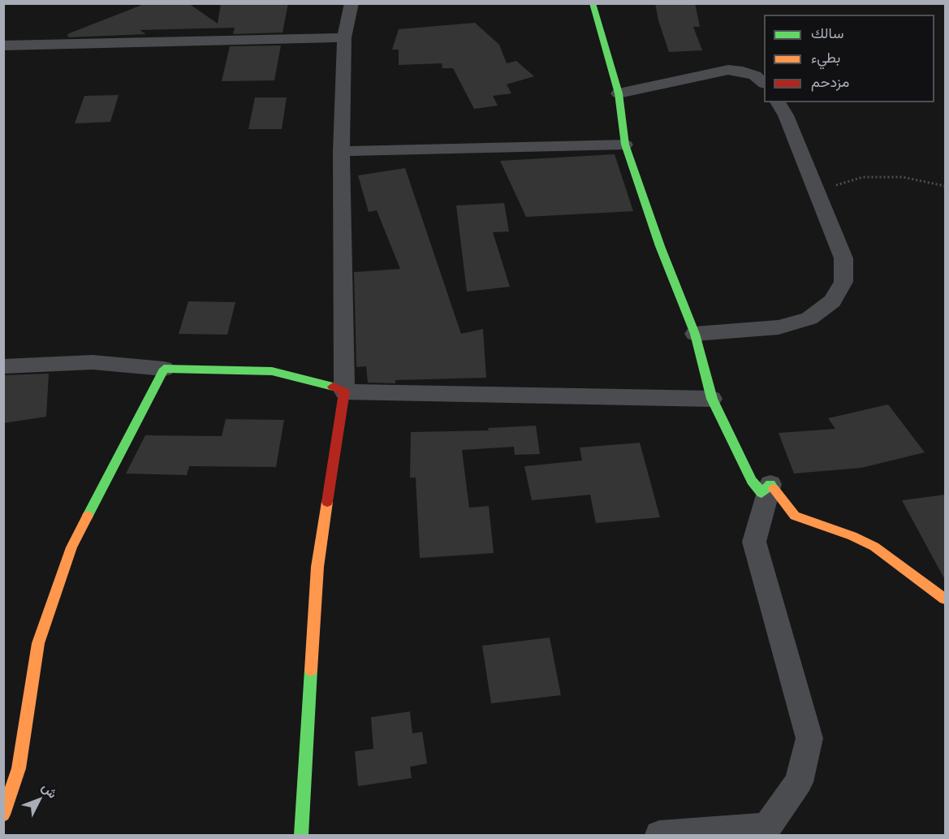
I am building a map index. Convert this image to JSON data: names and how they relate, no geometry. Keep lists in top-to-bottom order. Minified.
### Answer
{"legend":["سالك","بطيء","مزدحم"],"north":"top right"}
